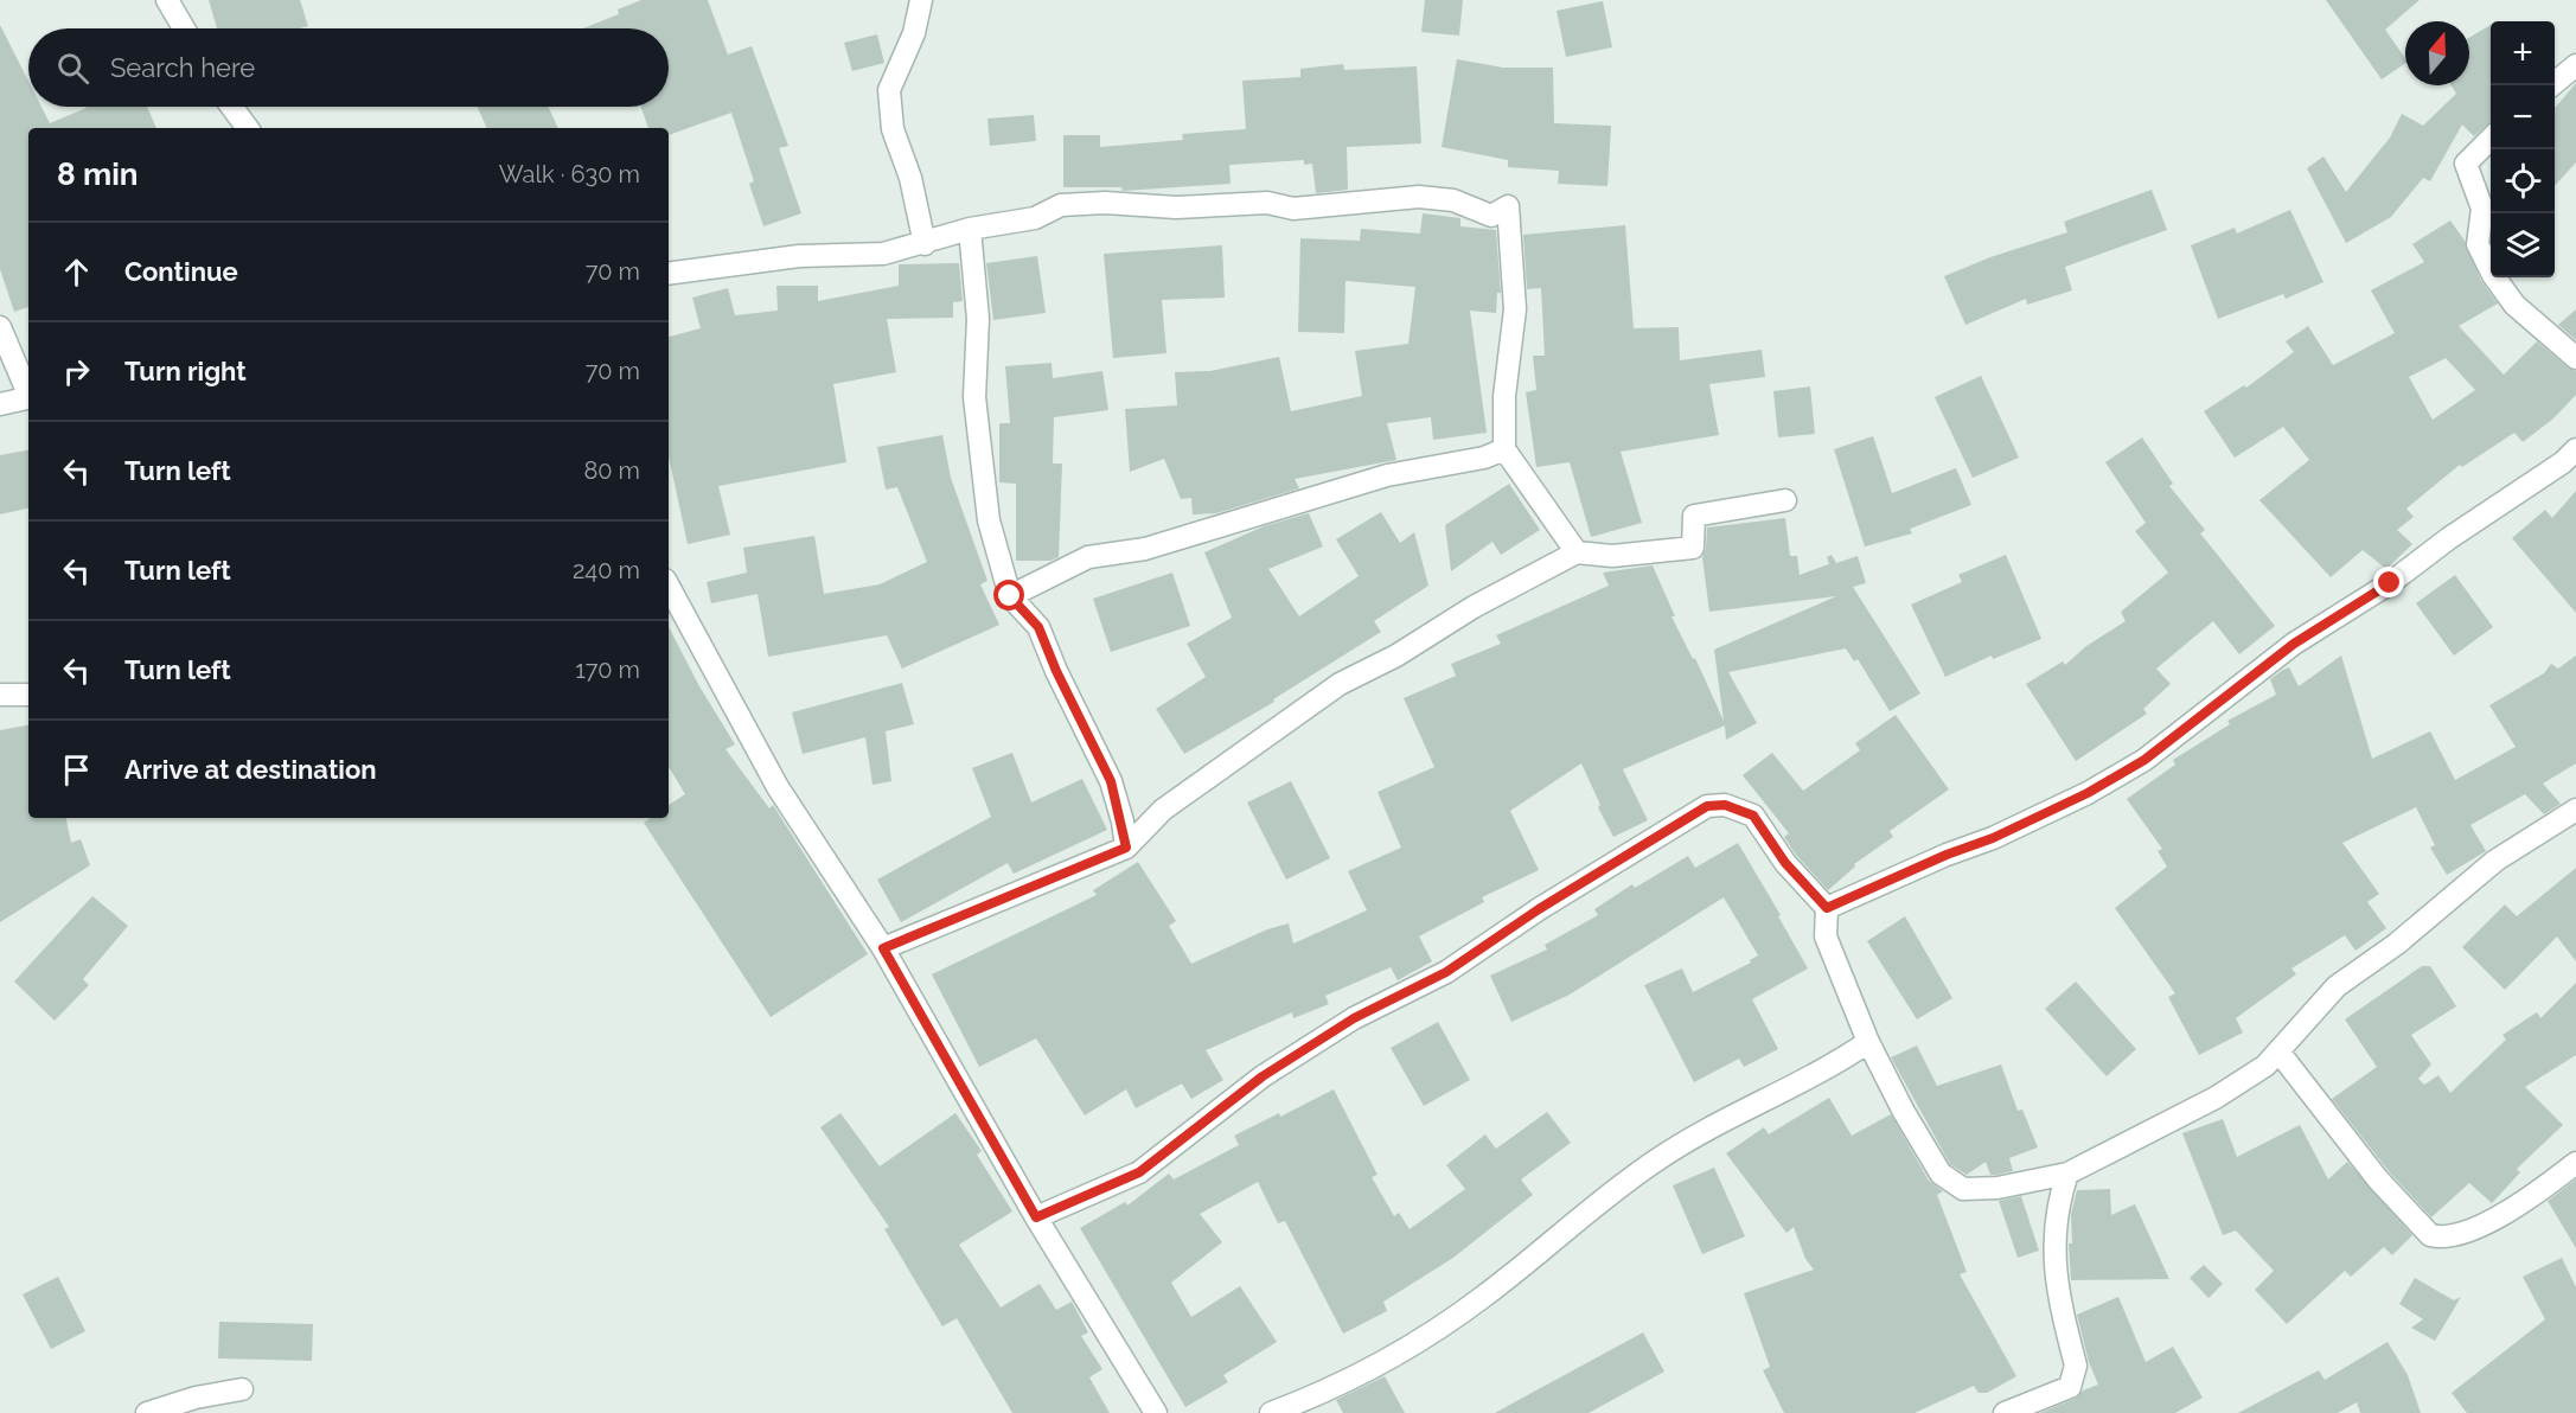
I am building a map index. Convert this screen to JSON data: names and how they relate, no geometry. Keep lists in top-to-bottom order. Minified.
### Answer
{"north":"top","page":{"map_buttons":["+","−"],"search":"Search here","heading":["8 min","Walk · 630 m"],"list":[["Continue","70 m"],["Turn right","70 m"],["Turn left","80 m"],["Turn left","240 m"],["Turn left","170 m"],"Arrive at destination"]}}
